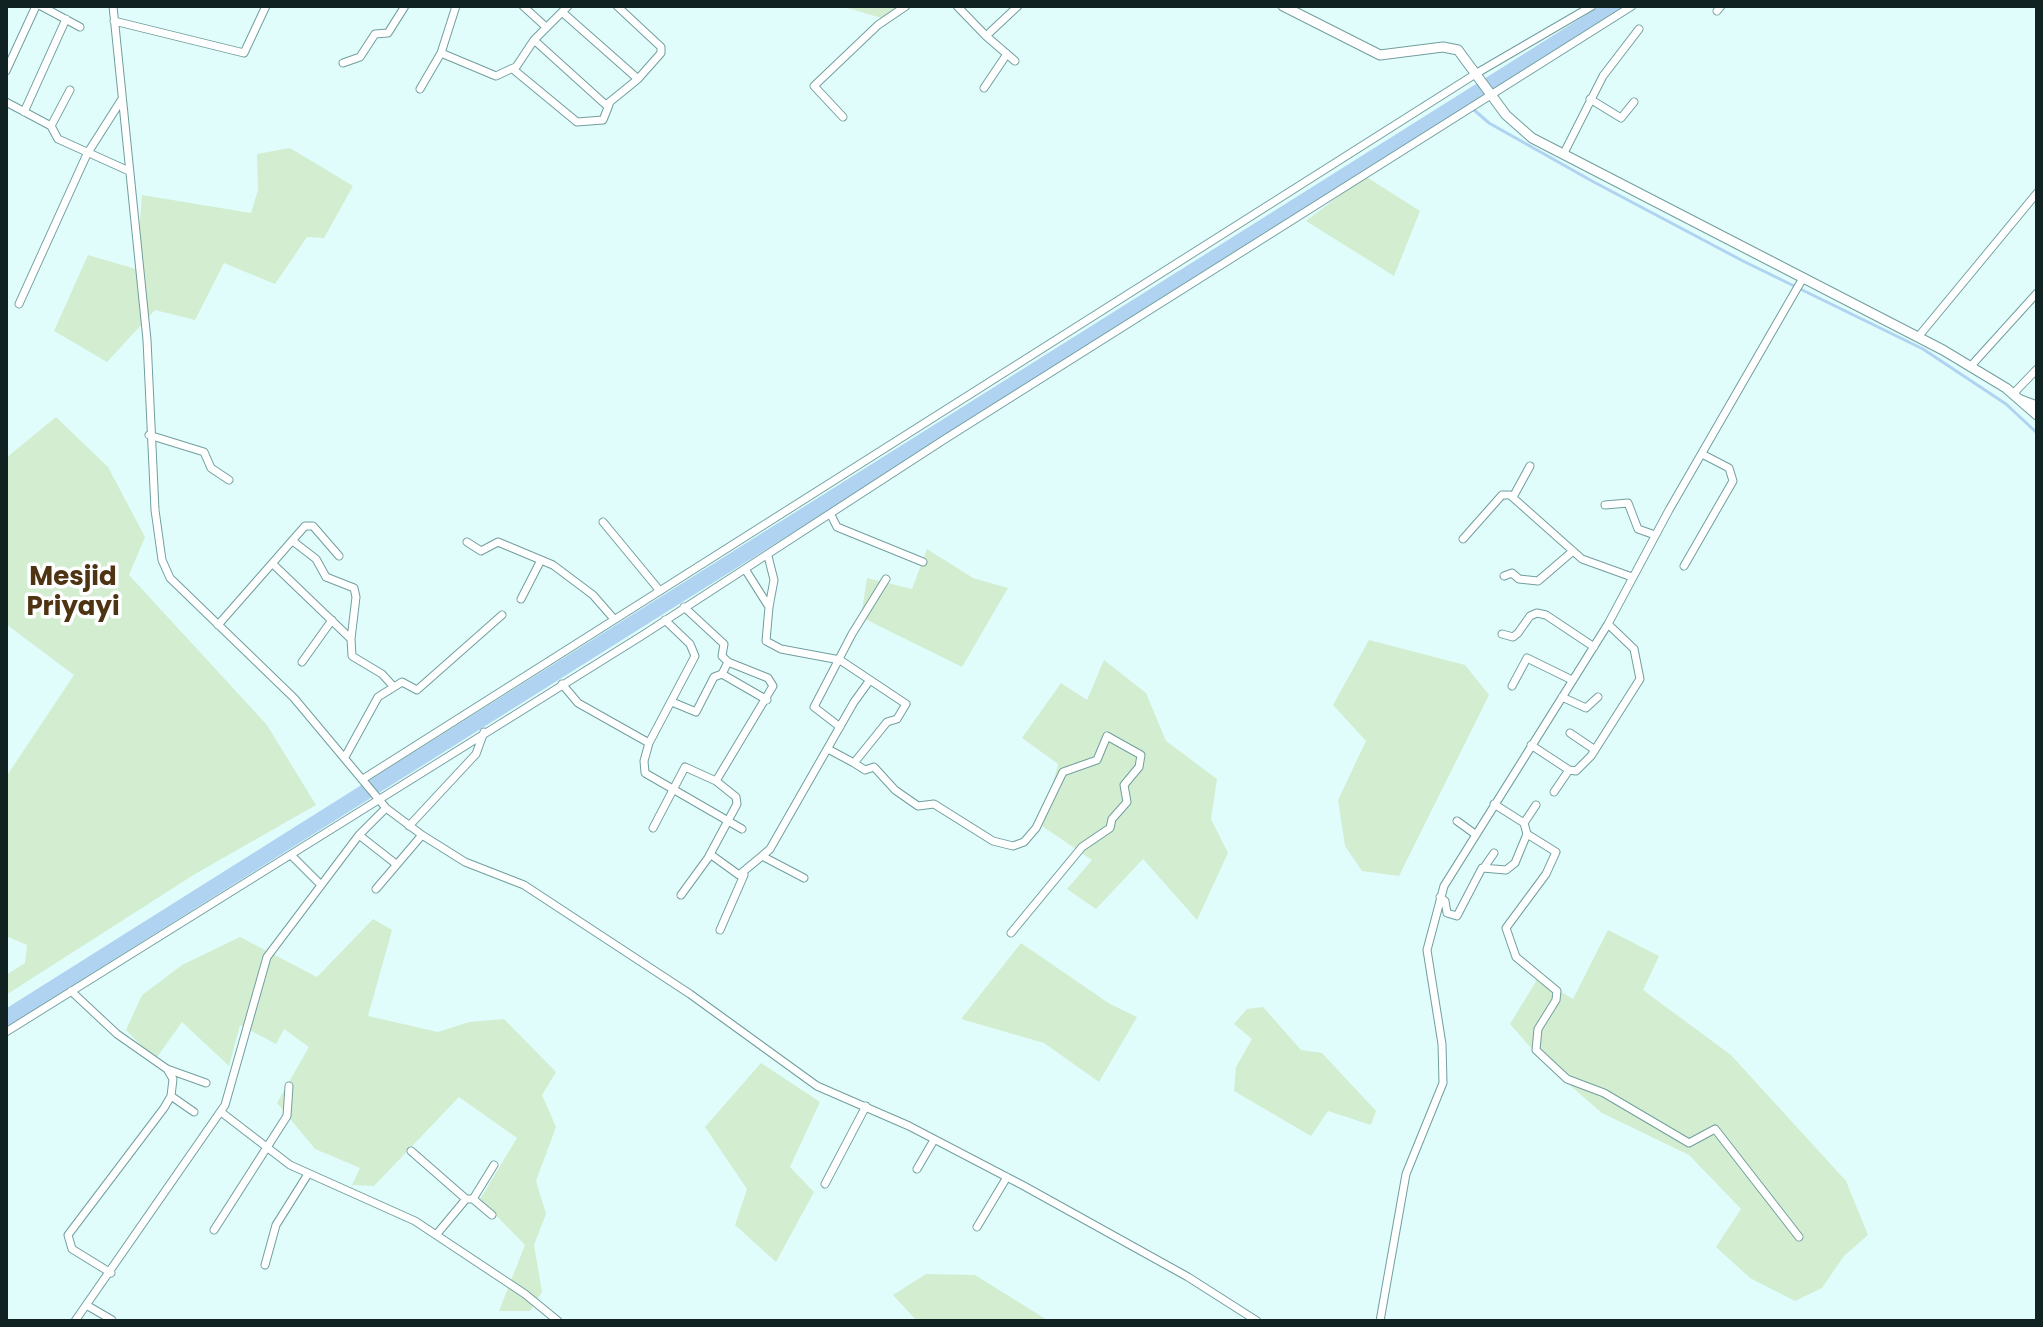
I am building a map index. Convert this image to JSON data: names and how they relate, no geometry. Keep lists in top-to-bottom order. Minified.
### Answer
{"districts":["Mesjid Priyayi"]}
